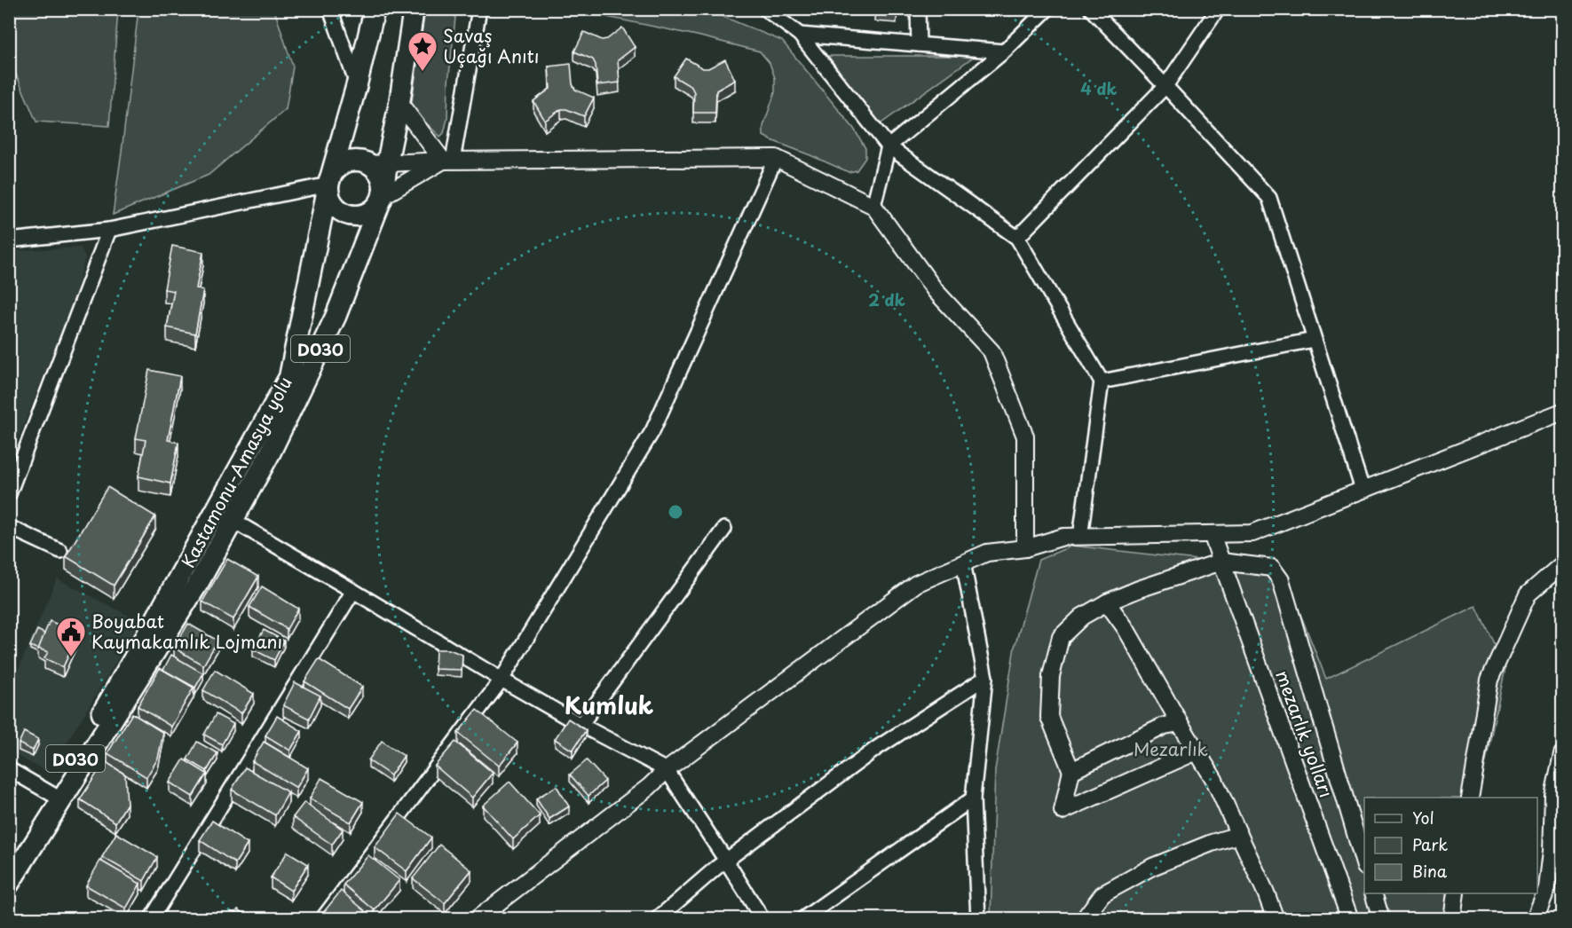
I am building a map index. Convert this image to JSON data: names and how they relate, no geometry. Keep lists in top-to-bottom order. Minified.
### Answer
{"streets":{"main road":["D030","Kastamonu-Amasya yolu"],"street":["mezarlık yolları"]},"districts":["Kumluk"],"parks":["Mezarlık"],"places":{"place":["Savaş Uçağı Anıtı"],"public building":["Boyabat Kaymakamlık Lojmanı"]},"legend":["Yol","Park","Bina"],"rings":["4 dk","2 dk"]}
